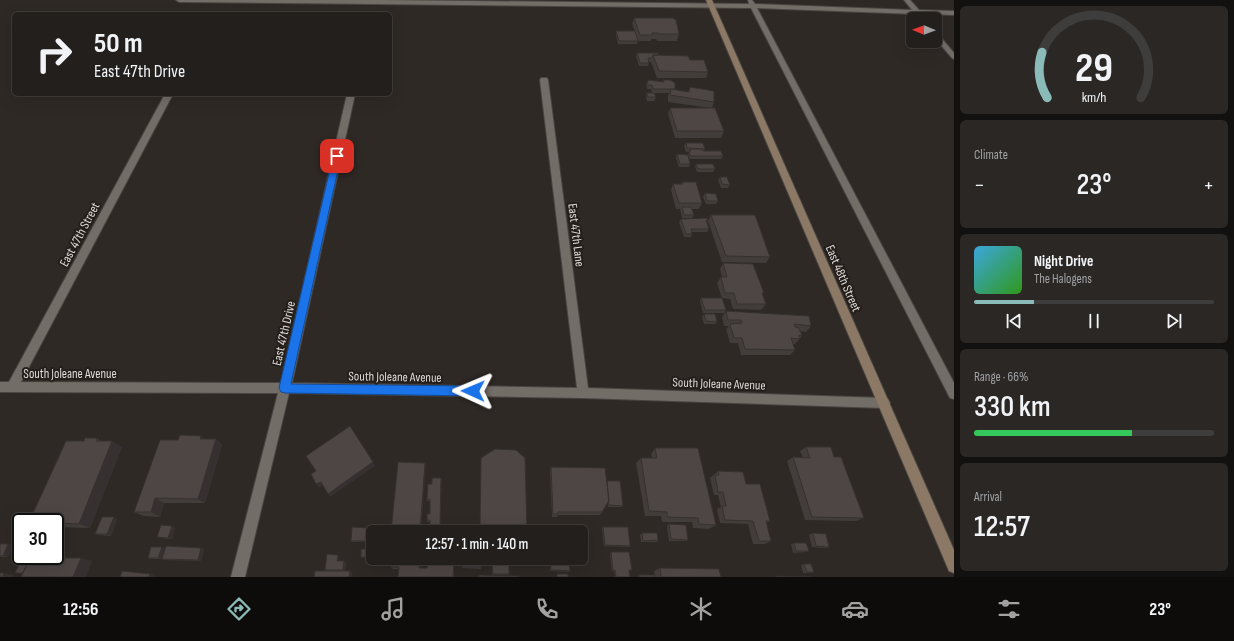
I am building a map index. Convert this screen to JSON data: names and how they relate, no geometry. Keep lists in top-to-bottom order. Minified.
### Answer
{"streets":{"street":["East 47th Street","East 47th Lane","East 48th Street","East 47th Drive","South Joleane Avenue"]},"crossings":[["East 47th Street","South Joleane Avenue"],["East 47th Lane","South Joleane Avenue"],["East 48th Street","South Joleane Avenue"],["East 47th Drive","South Joleane Avenue"]],"north":"left","page":{"turn":["50 m","East 47th Drive"],"tile":["Climate",["Range · 66%","330 km"],["Arrival","12:57"]],"heat":["−","23°","+"],"song":["Night Drive","The Halogens"],"limit":"30","trip":"12:57 · 1 min · 140 m","tabs":["12:56","23°"],"gauge":["29","km/h"]}}
